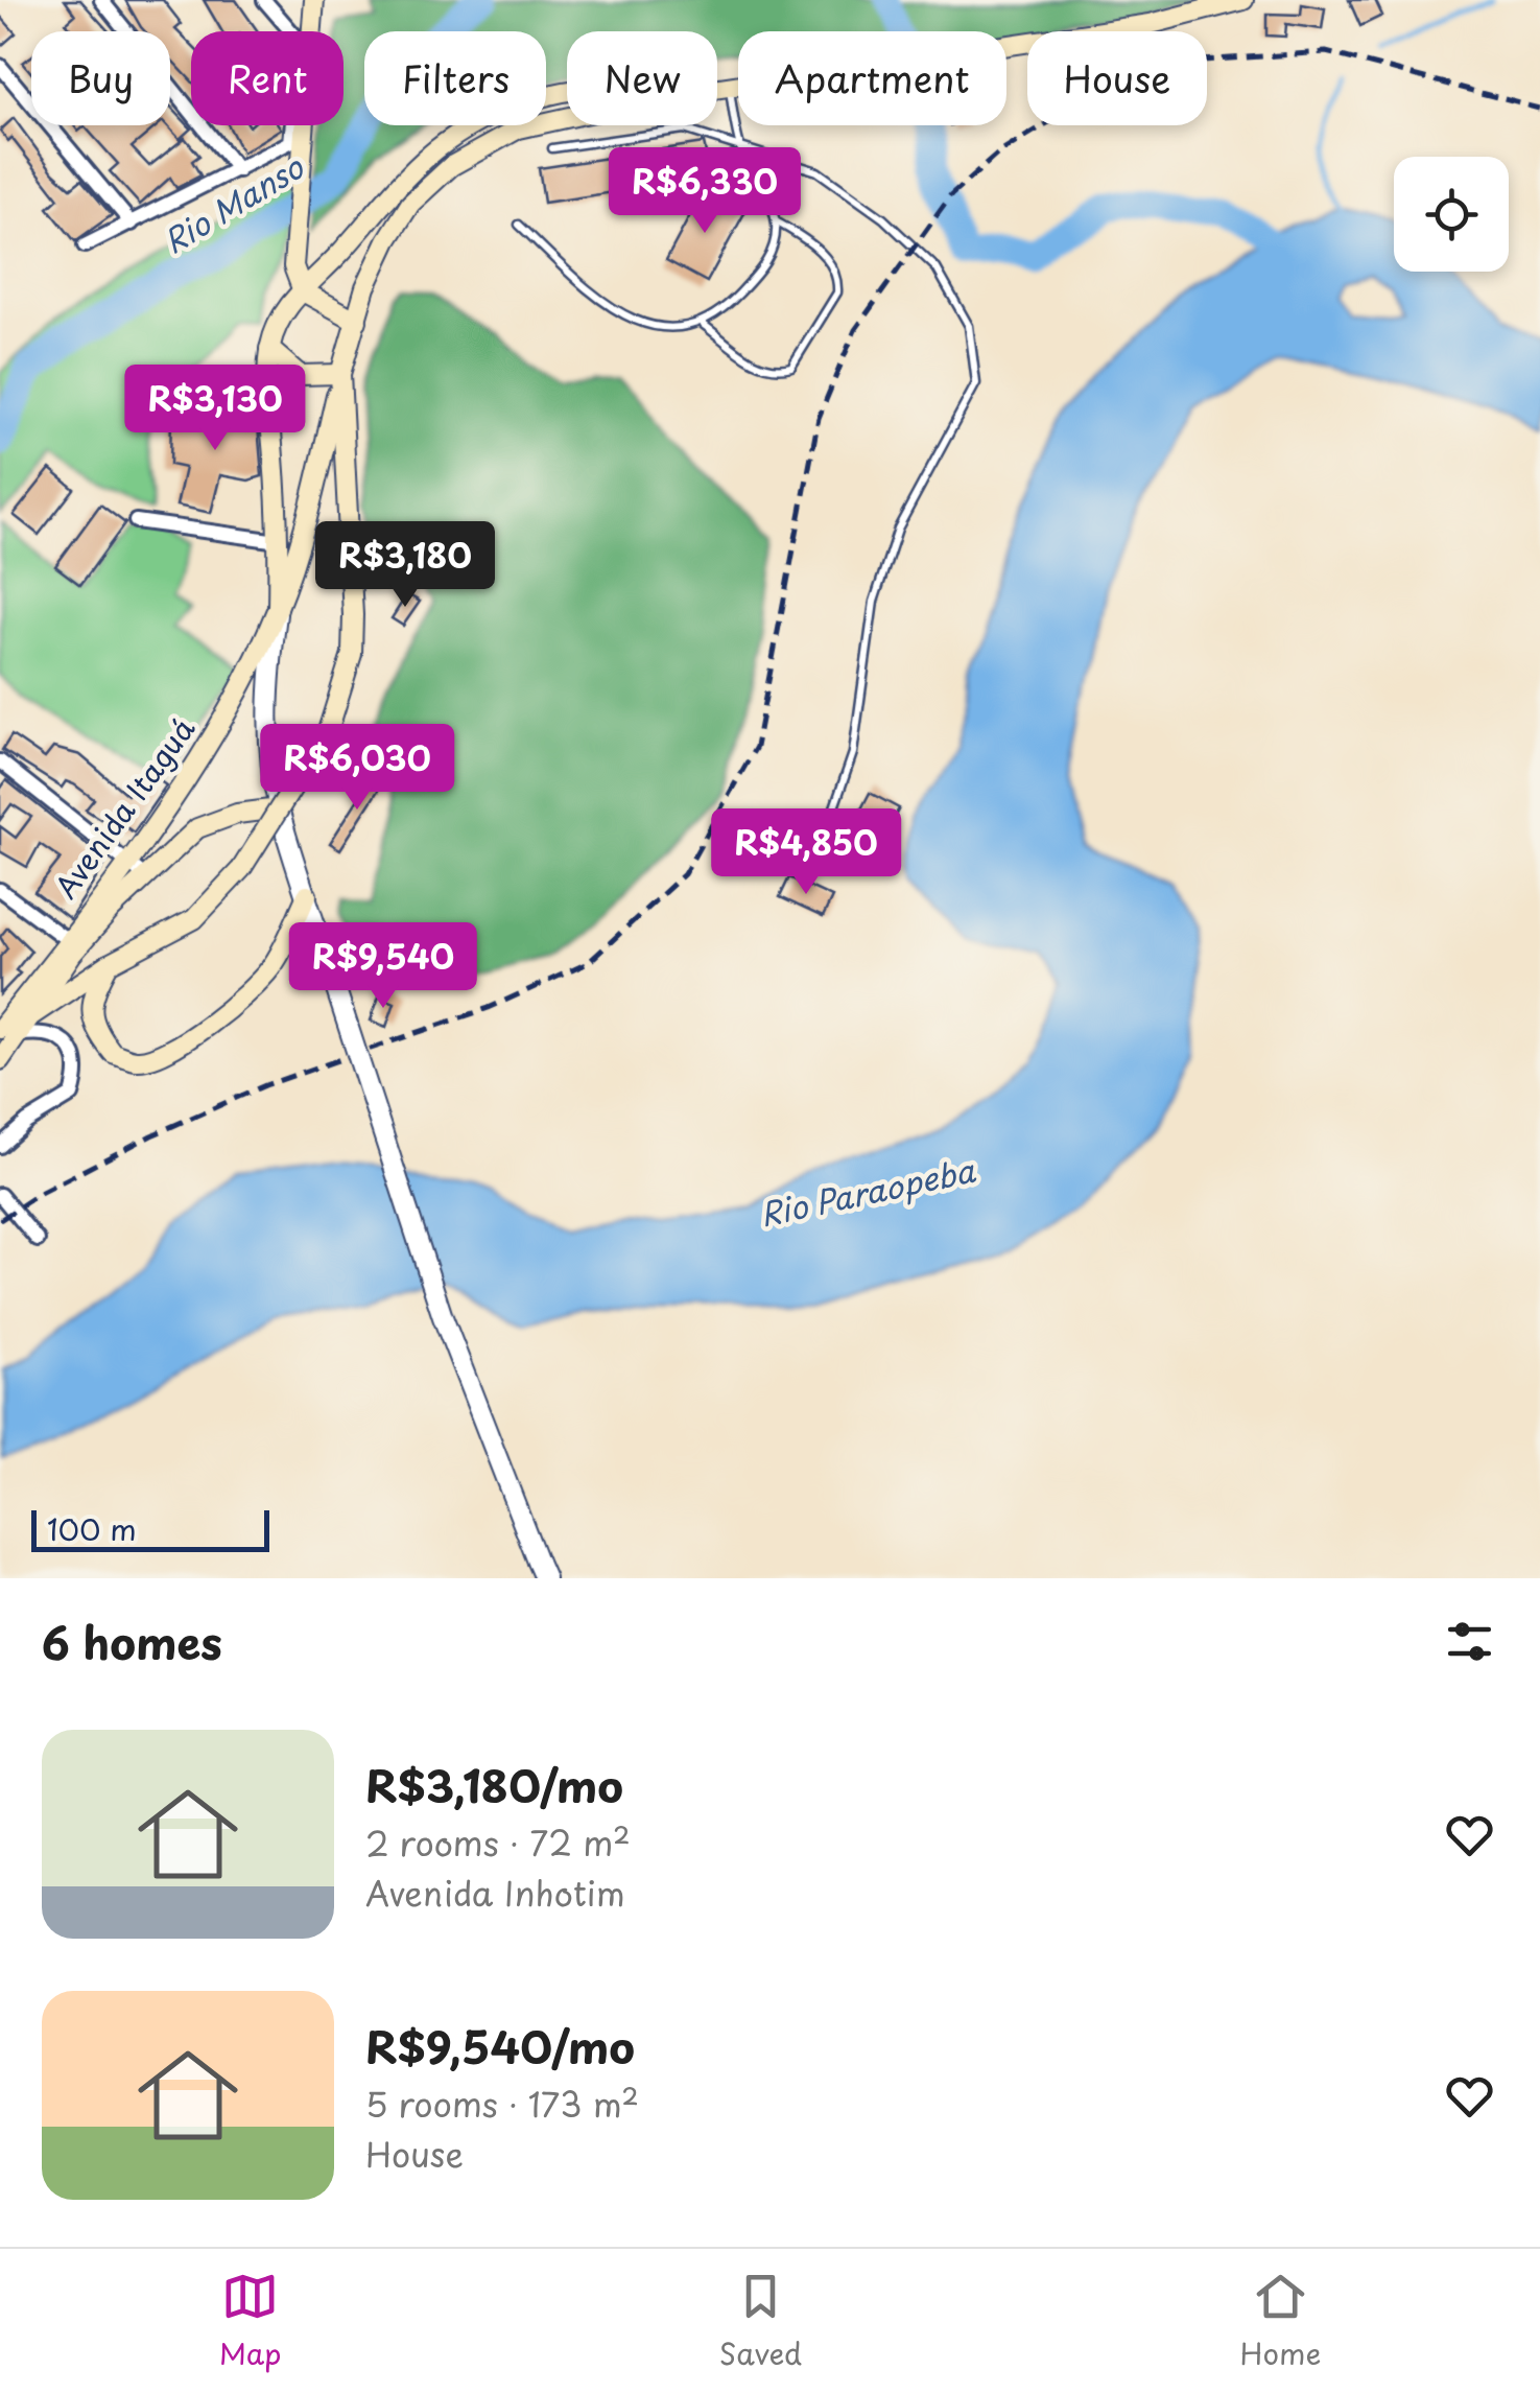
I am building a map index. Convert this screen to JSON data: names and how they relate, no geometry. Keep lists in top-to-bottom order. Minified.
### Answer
{"streets":{"main road":["Avenida Itaguá"]},"water":["Rio Manso","Rio Paraopeba"],"scale_bar":"100 m","page":{"chip":["Buy","Rent","Filters","New","Apartment","House"],"price":["R$6,330","R$3,130","R$3,180","R$6,030","R$4,850","R$9,540"],"scale":"100 m","heading":"6 homes","list":[{"name":"R$3,180/mo","note":"2 rooms · 72 m² · Avenida Inhotim"},{"name":"R$9,540/mo","note":"5 rooms · 173 m² · House"}],"tabs":["Map","Saved","Home"]}}
